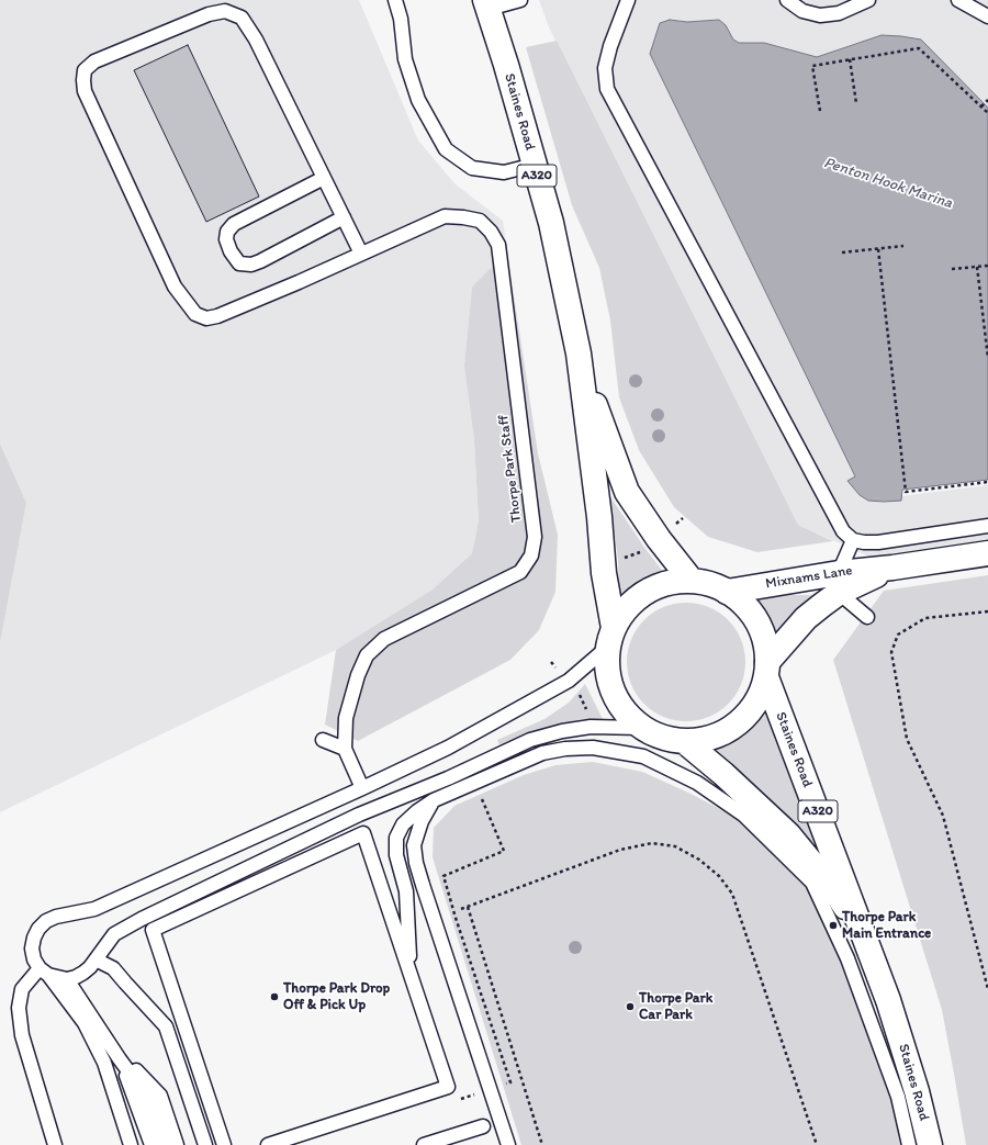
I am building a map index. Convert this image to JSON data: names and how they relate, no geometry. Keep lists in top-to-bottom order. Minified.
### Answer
{"streets":{"main road":["Staines Road","A320","Mixnams Lane"],"lane":["Thorpe Park Staff"]},"crossings":[["Staines Road","Mixnams Lane"]],"water":["Penton Hook Marina"],"places":["Thorpe Park Main Entrance","Thorpe Park Drop Off & Pick Up","Thorpe Park Car Park"]}
